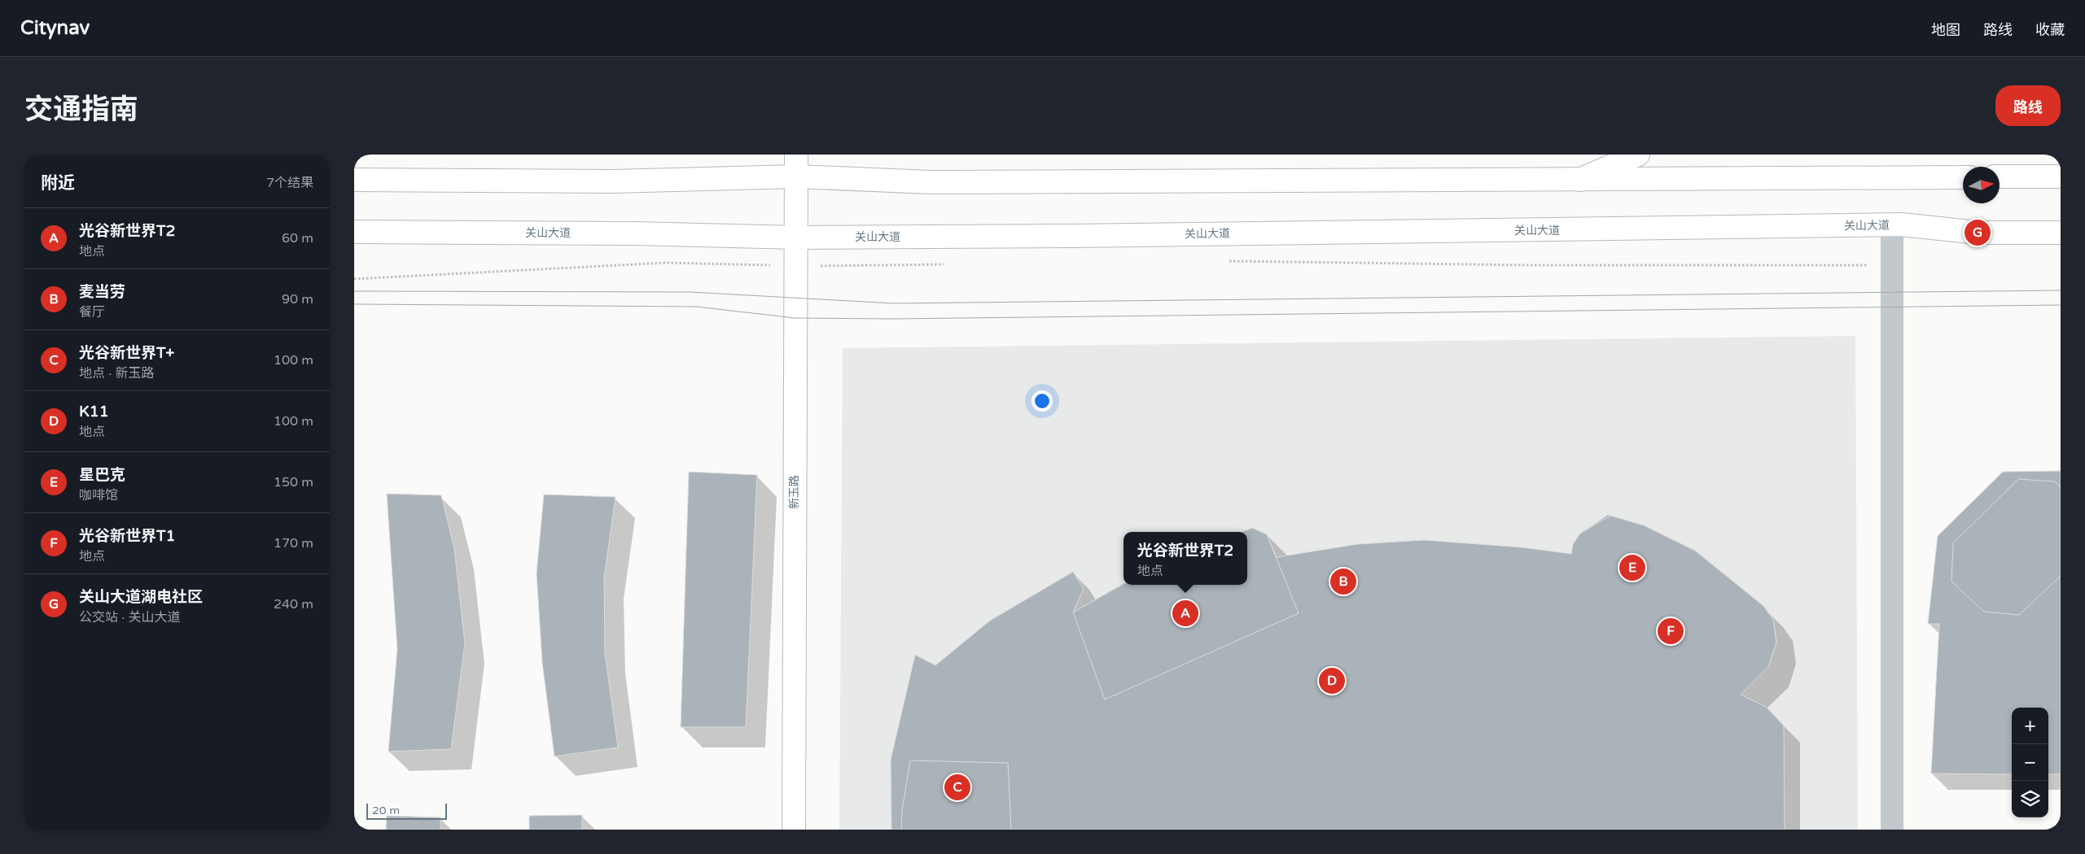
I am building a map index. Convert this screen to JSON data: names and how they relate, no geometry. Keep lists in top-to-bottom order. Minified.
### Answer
{"streets":{"main road":["关山大道","新玉路"]},"crossings":[["关山大道","新玉路"]],"scale_bar":"20 m","north":"right","page":{"header":"Citynav","nav":["地图","路线","收藏"],"title":"交通指南","buttons":"路线","heading":["附近","7个结果"],"list":[{"mark":"A","name":"光谷新世界T2","note":"地点","value":"60 m"},{"mark":"B","name":"麦当劳","note":"餐厅","value":"90 m"},{"mark":"C","name":"光谷新世界T+","note":"地点 · 新玉路","value":"100 m"},{"mark":"D","name":"K11","note":"地点","value":"100 m"},{"mark":"E","name":"星巴克","note":"咖啡馆","value":"150 m"},{"mark":"F","name":"光谷新世界T1","note":"地点","value":"170 m"},{"mark":"G","name":"关山大道湖电社区","note":"公交站 · 关山大道","value":"240 m"}],"pins":["G","E","B","A","F","D","C"],"popup":["光谷新世界T2","地点"],"map_buttons":["+","−"],"scale":"20 m"}}
